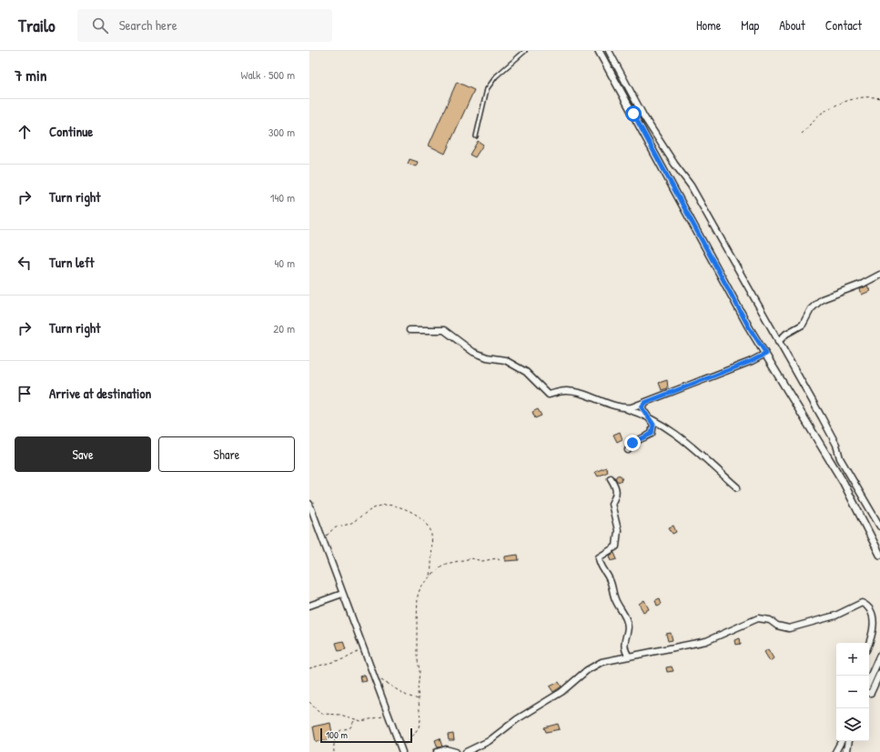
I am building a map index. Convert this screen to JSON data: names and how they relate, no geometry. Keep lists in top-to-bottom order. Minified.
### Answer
{"scale_bar":"100 m","page":{"header":"Trailo","search":"Search here","nav":["Home","Map","About","Contact"],"heading":["7 min","Walk · 500 m"],"list":[["Continue","300 m"],["Turn right","140 m"],["Turn left","40 m"],["Turn right","20 m"],"Arrive at destination"],"buttons":["Save","Share"],"map_buttons":["+","−"],"scale":"100 m"}}
